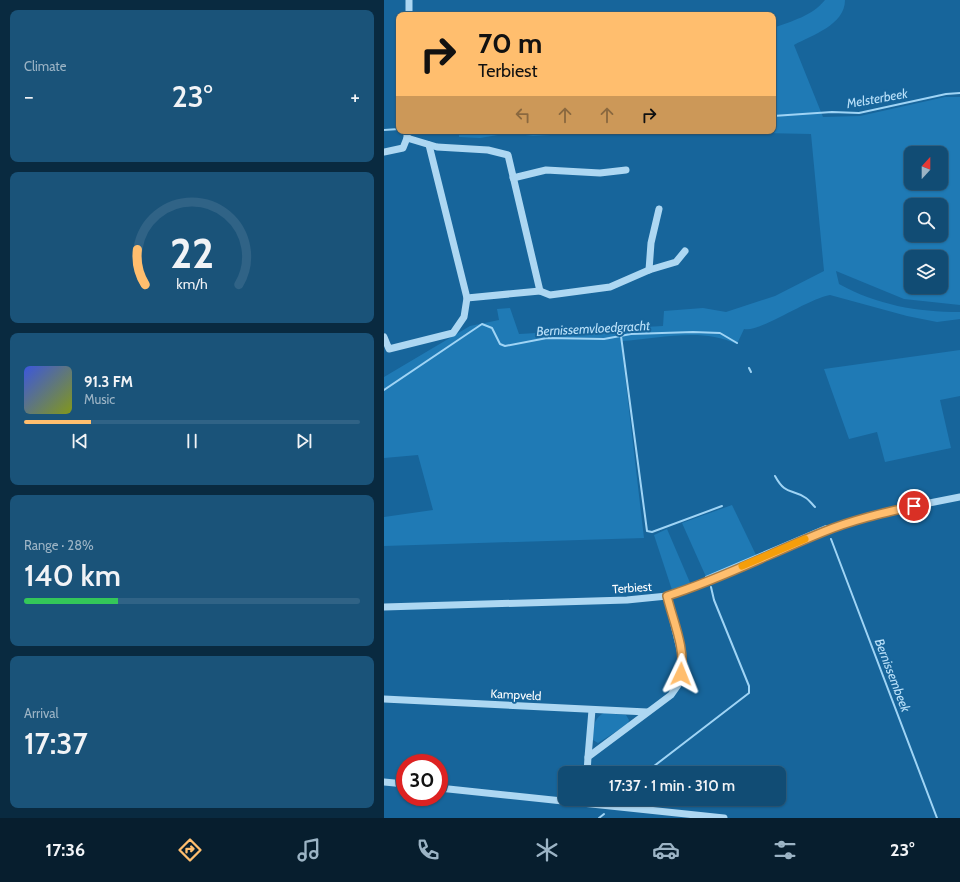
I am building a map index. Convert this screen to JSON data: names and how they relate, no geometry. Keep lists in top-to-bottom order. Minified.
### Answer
{"streets":{"street":["Terbiest","Kampveld"]},"water":["Melsterbeek","Bernissemvloedgracht","Bernissembeek"],"north":"top","page":{"tile":["Climate",["Range · 28%","140 km"],["Arrival","17:37"]],"turn":["70 m","Terbiest"],"heat":["−","23°","+"],"song":["91.3 FM","Music"],"limit":"30","trip":"17:37 · 1 min · 310 m","tabs":["17:36","23°"],"gauge":["22","km/h"]}}
